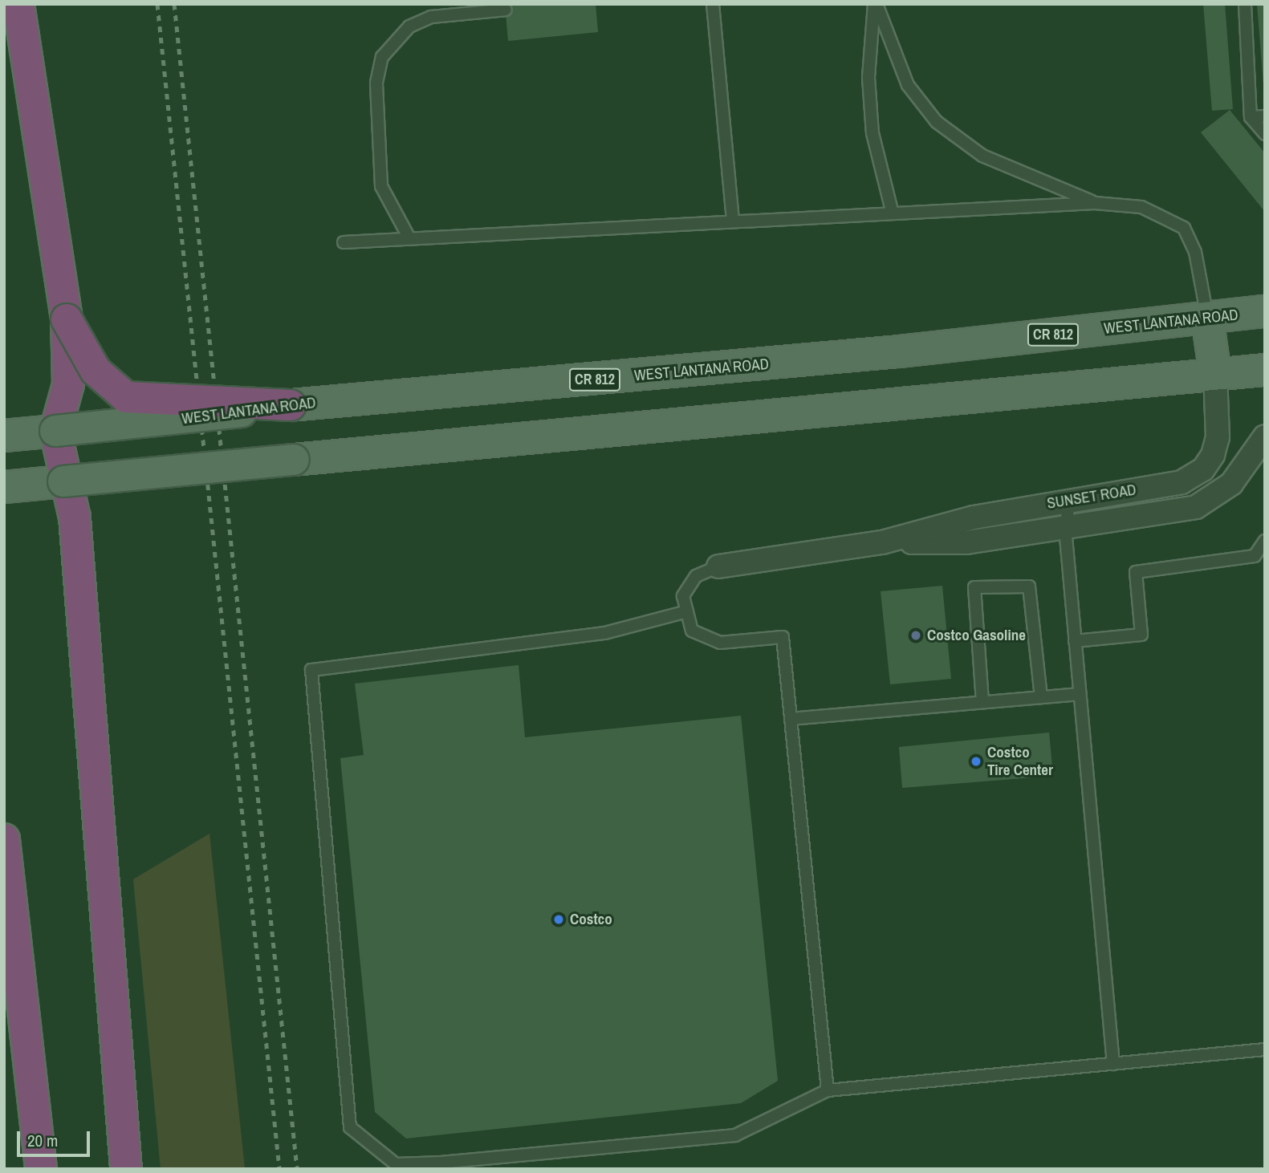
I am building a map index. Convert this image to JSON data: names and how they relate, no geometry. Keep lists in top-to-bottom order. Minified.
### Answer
{"streets":{"main road":["WEST LANTANA ROAD","CR 812"],"street":["SUNSET ROAD"]},"places":["Costco Gasoline","Costco Tire Center","Costco"],"scale_bar":"20 m"}
